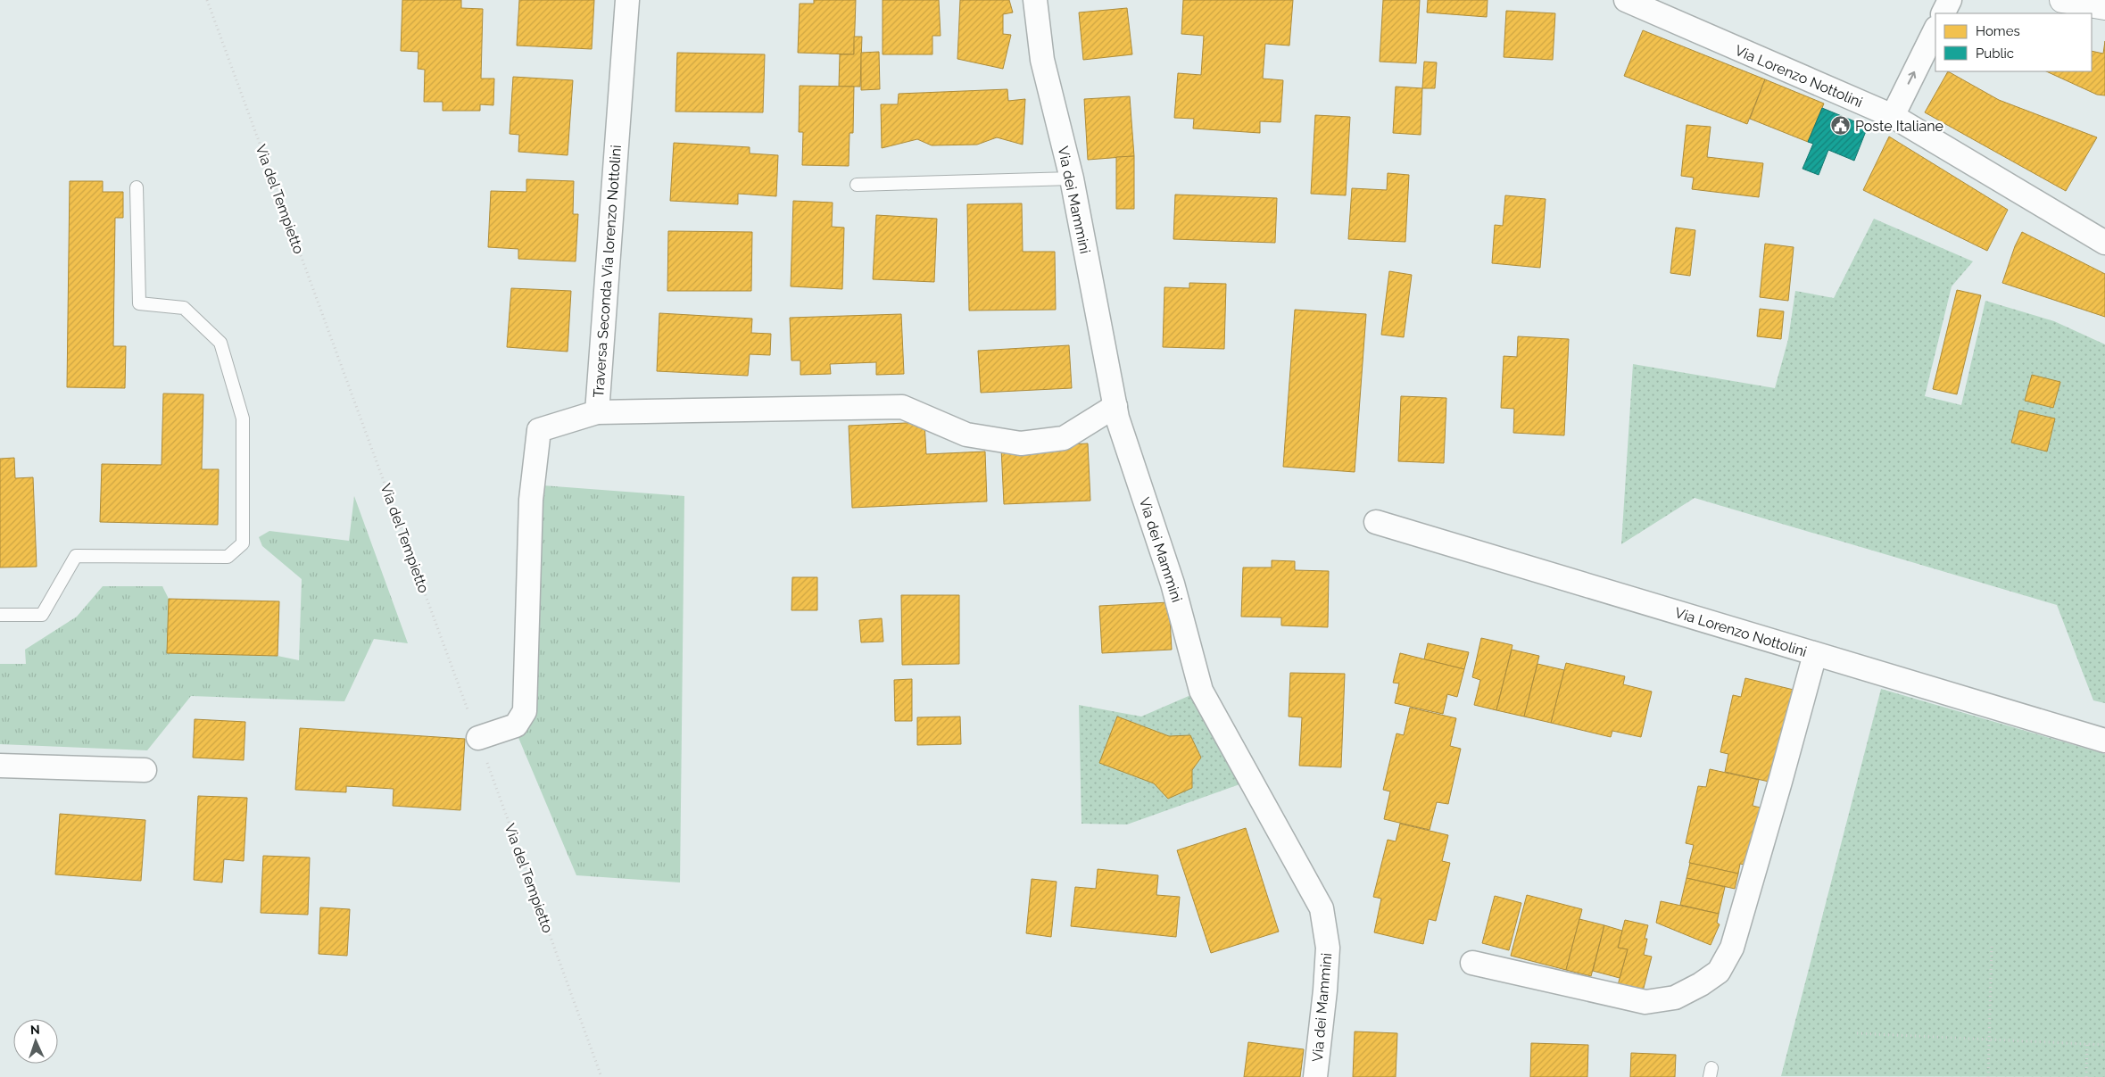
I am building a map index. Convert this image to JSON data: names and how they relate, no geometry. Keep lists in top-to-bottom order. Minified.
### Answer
{"streets":{"street":["Via Lorenzo Nottolini","Via dei Mammini","Traversa Seconda Via lorenzo Nottolini"],"path":["Via del Tempietto"]},"crossings":[["Via del Tempietto","Traversa Seconda Via lorenzo Nottolini"]],"places":{"public building":["Poste Italiane"]},"legend":["Homes","Public"],"north":"top"}
